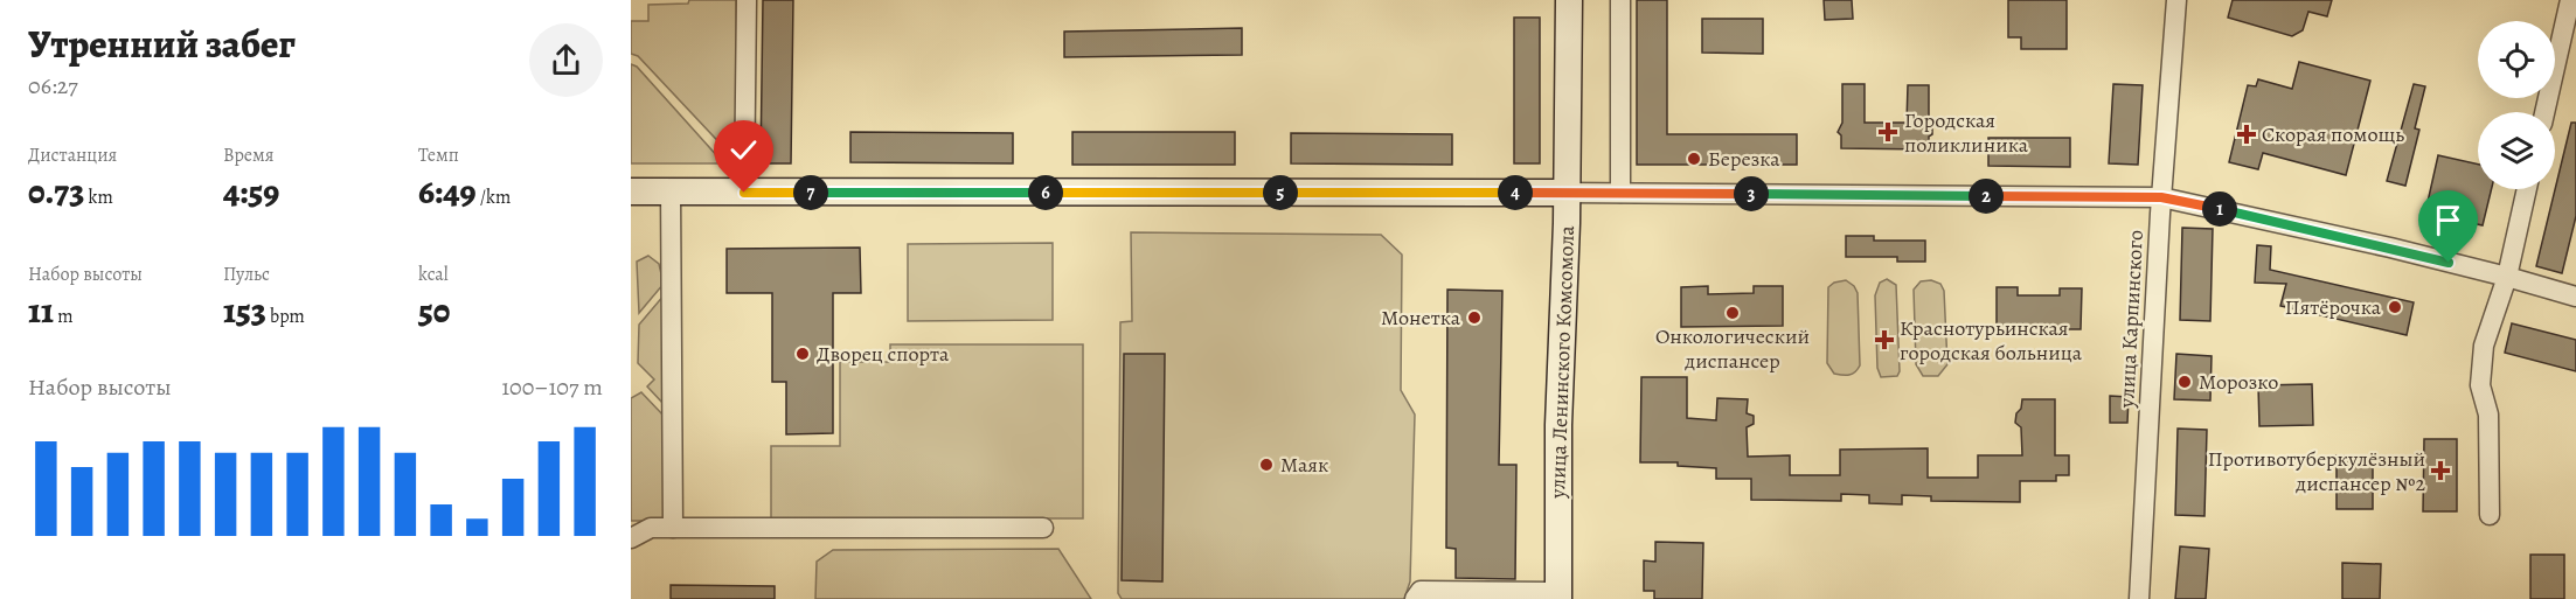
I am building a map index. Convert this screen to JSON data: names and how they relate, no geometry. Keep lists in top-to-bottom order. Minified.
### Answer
{"streets":{"main road":["улица Ленинского Комсомола"],"street":["улица Карпинского"]},"places":{"health":["Городская поликлиника","Скорая помощь","Краснотурьинская городская больница","Противотуберкулёзный диспансер №2"],"other":["Березка","Пятёрочка","Онкологический диспансер","Монетка","Дворец спорта","Морозко","Маяк"]},"page":{"heading":["Утренний забег","06:27"],"stats":[["Дистанция","0.73 km"],["Время","4:59"],["Темп","6:49 /km"],["Набор высоты","11 m"],["Пульс","153 bpm"],["kcal","50"]],"pins":["4","5","6","7","3","2","1"],"chart":["Набор высоты","100–107 m"]}}
